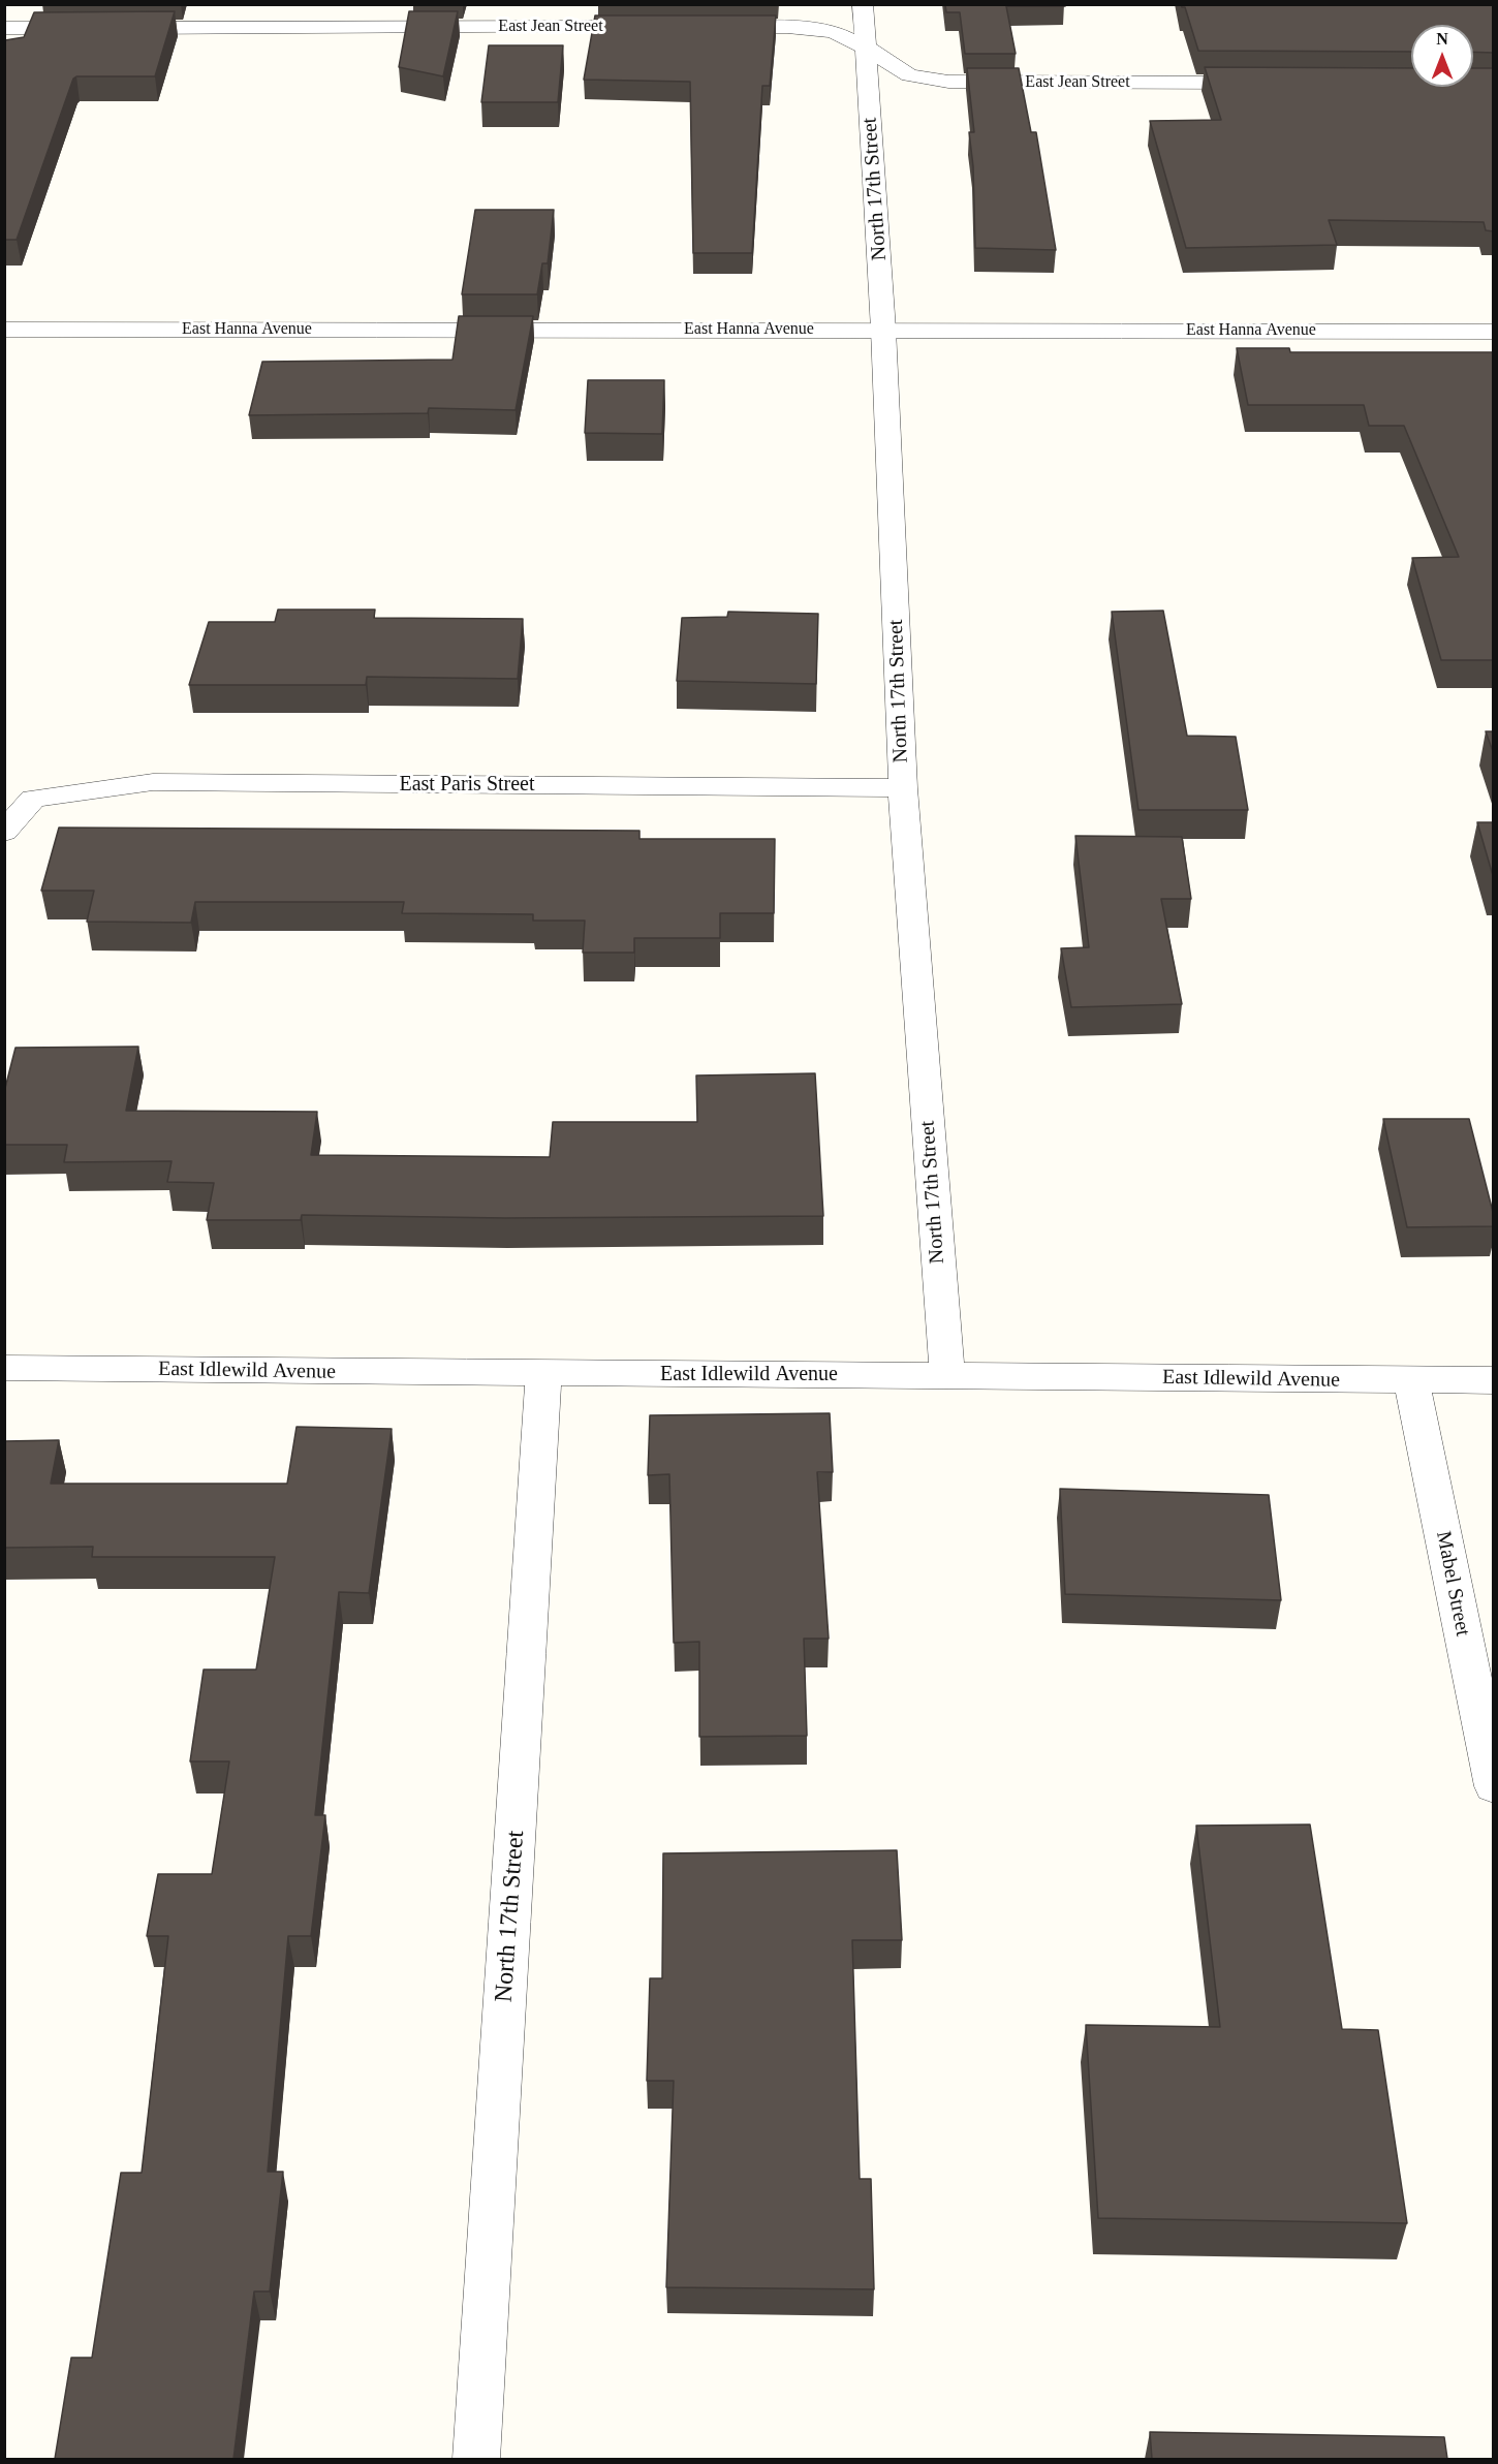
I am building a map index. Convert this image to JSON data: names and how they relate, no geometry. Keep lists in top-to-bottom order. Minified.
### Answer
{"streets":{"street":["East Jean Street","North 17th Street","East Hanna Avenue","East Paris Street","East Idlewild Avenue","Mabel Street"]},"crossings":[["East Jean Street","North 17th Street"],["North 17th Street","East Hanna Avenue"],["North 17th Street","East Paris Street"],["North 17th Street","East Idlewild Avenue"],["East Idlewild Avenue","Mabel Street"]],"north":"top"}
